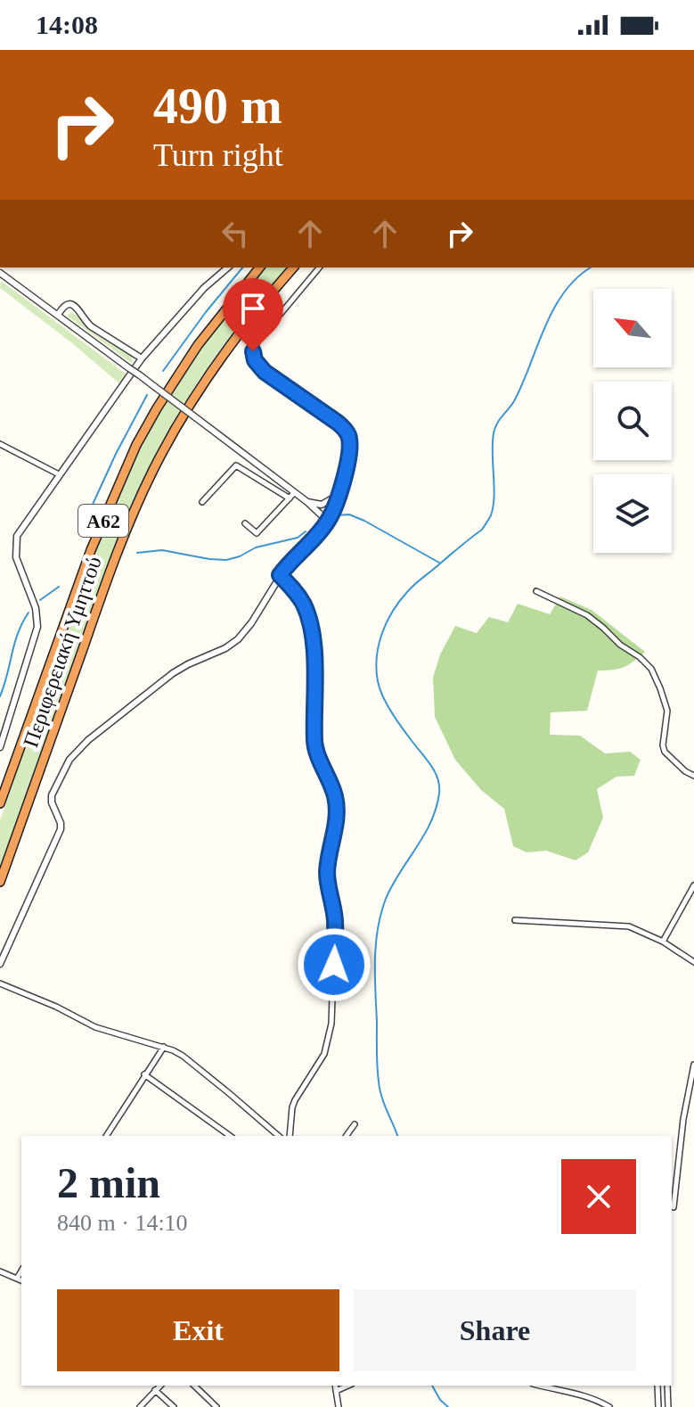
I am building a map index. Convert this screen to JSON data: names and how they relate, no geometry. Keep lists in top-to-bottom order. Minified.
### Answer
{"streets":{"highway":["Α62","Περιφερειακή Υμηττού"]},"north":"top left","page":{"status":"14:08","turn":["490 m","Turn right"],"heading":["2 min","840 m · 14:10"],"buttons":["Exit","Share"]}}
